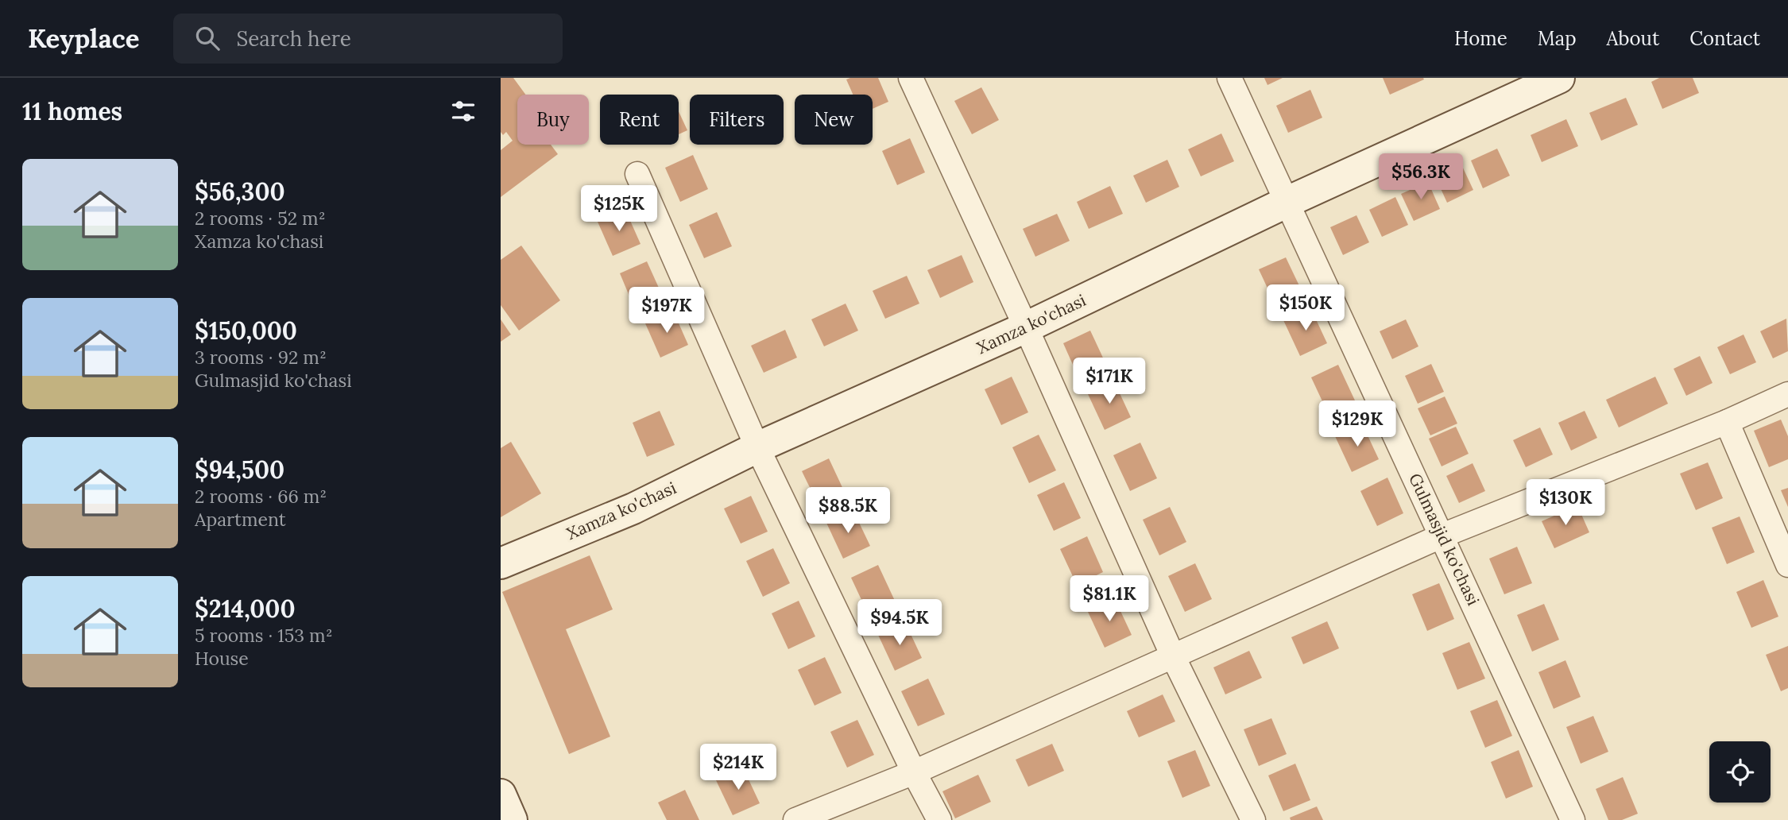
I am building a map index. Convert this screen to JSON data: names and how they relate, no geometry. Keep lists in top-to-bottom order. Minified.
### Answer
{"streets":{"street":["Xamza ko'chasi","Gulmasjid ko'chasi"]},"crossings":[["Xamza ko'chasi","Gulmasjid ko'chasi"]],"page":{"header":"Keyplace","search":"Search here","nav":["Home","Map","About","Contact"],"heading":"11 homes","chip":["Buy","Rent","Filters","New"],"list":[{"name":"$56,300","note":"2 rooms · 52 m² · Xamza ko'chasi"},{"name":"$150,000","note":"3 rooms · 92 m² · Gulmasjid ko'chasi"},{"name":"$94,500","note":"2 rooms · 66 m² · Apartment"},{"name":"$214,000","note":"5 rooms · 153 m² · House"}],"price":["$56.3K","$125K","$150K","$197K","$171K","$129K","$130K","$88.5K","$81.1K","$94.5K","$214K"]}}
